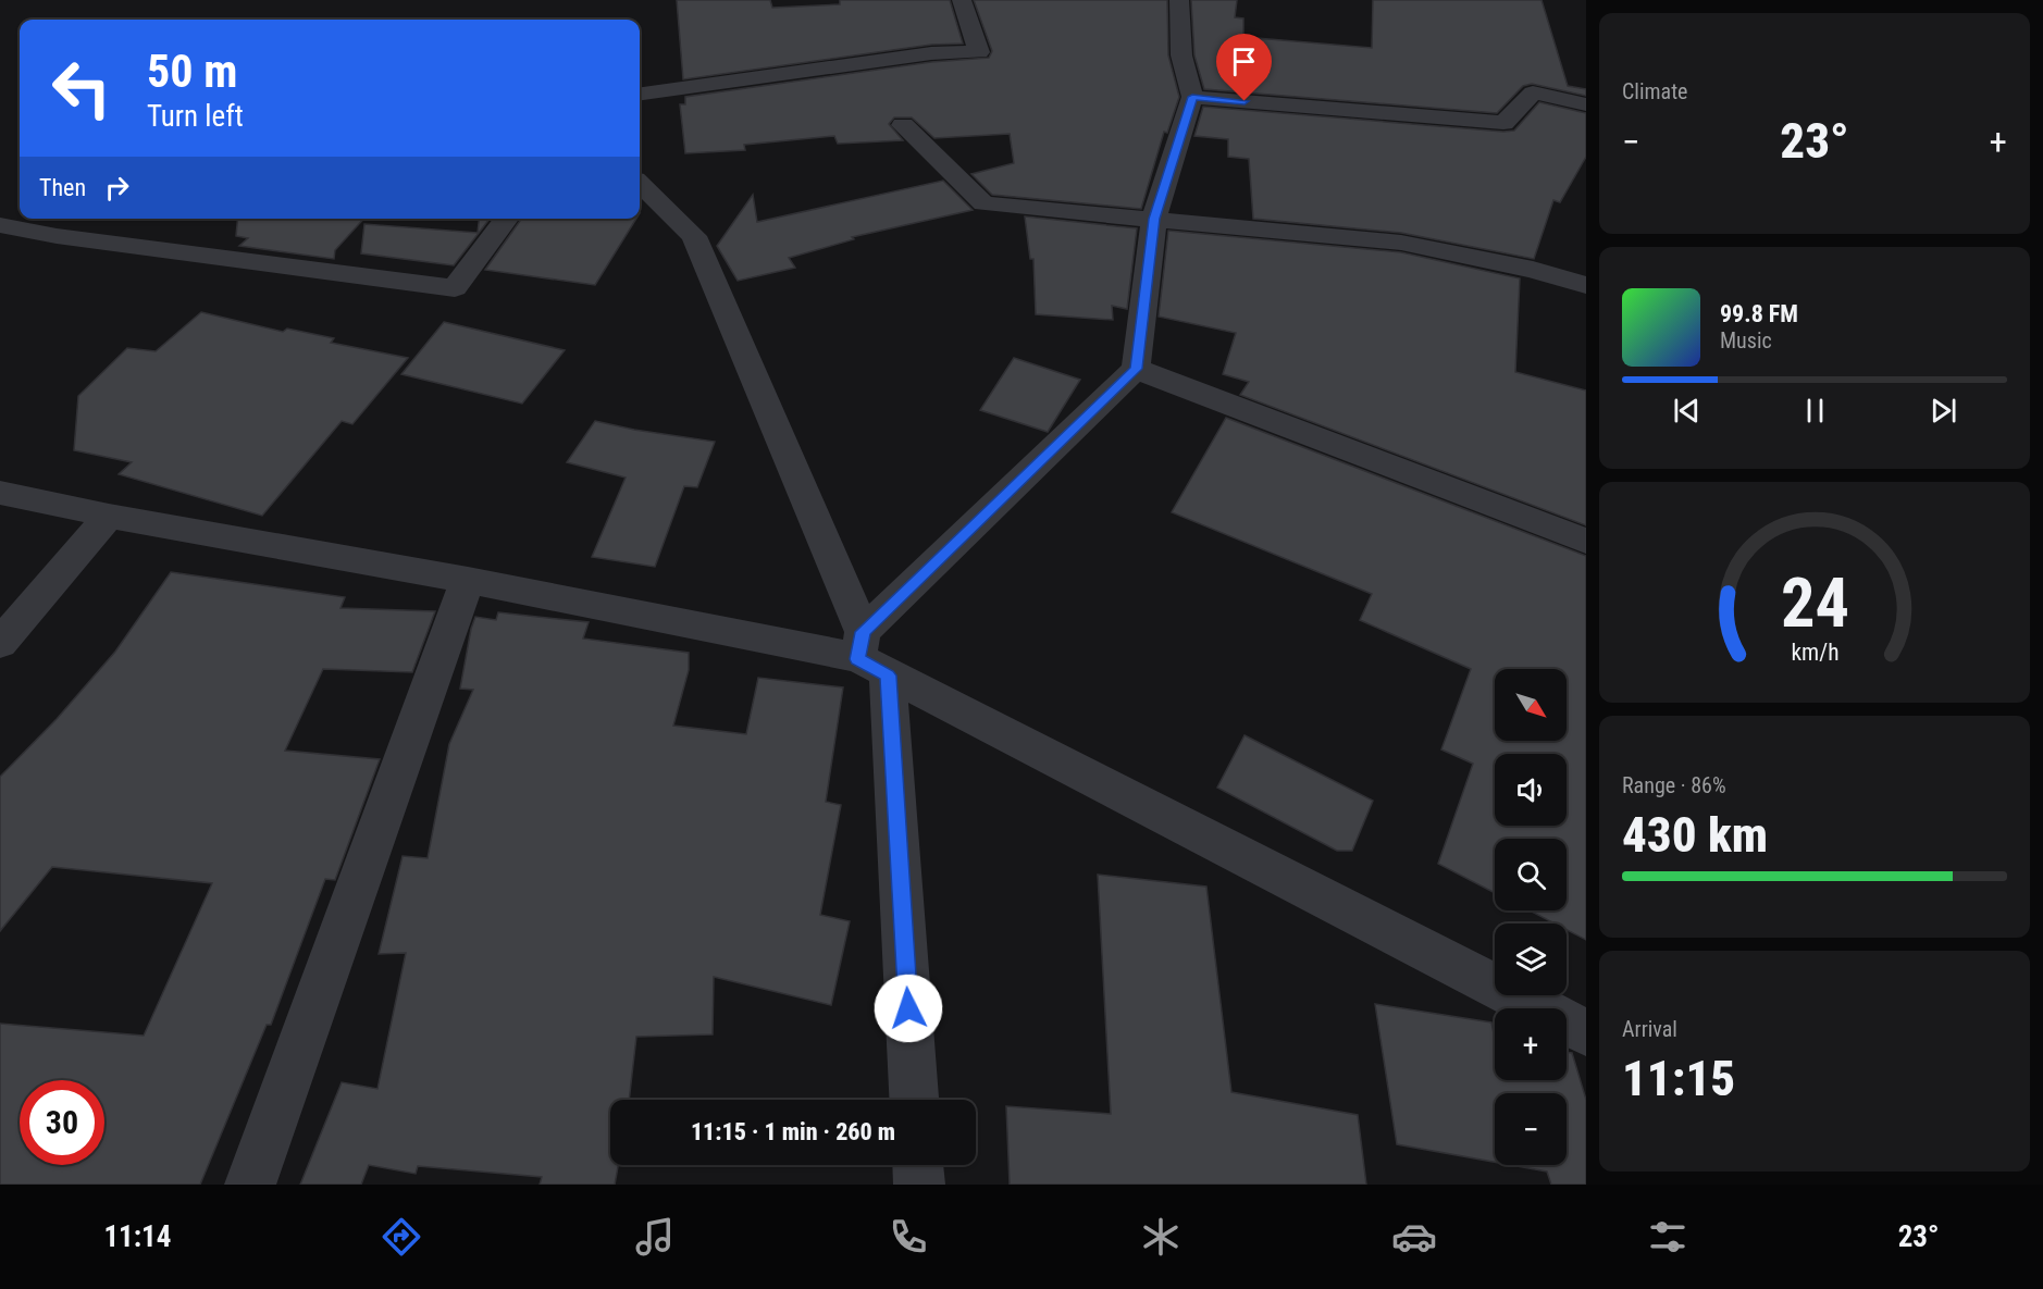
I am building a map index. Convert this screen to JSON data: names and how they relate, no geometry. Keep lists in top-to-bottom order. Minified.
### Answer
{"north":"bottom right","page":{"tile":["Climate",["Range · 86%","430 km"],["Arrival","11:15"]],"turn":["50 m","Turn left"],"heat":["−","23°","+"],"then":"Then","song":["99.8 FM","Music"],"map_buttons":["+","−"],"limit":"30","trip":"11:15 · 1 min · 260 m","tabs":["11:14","23°"],"gauge":["24","km/h"]}}
